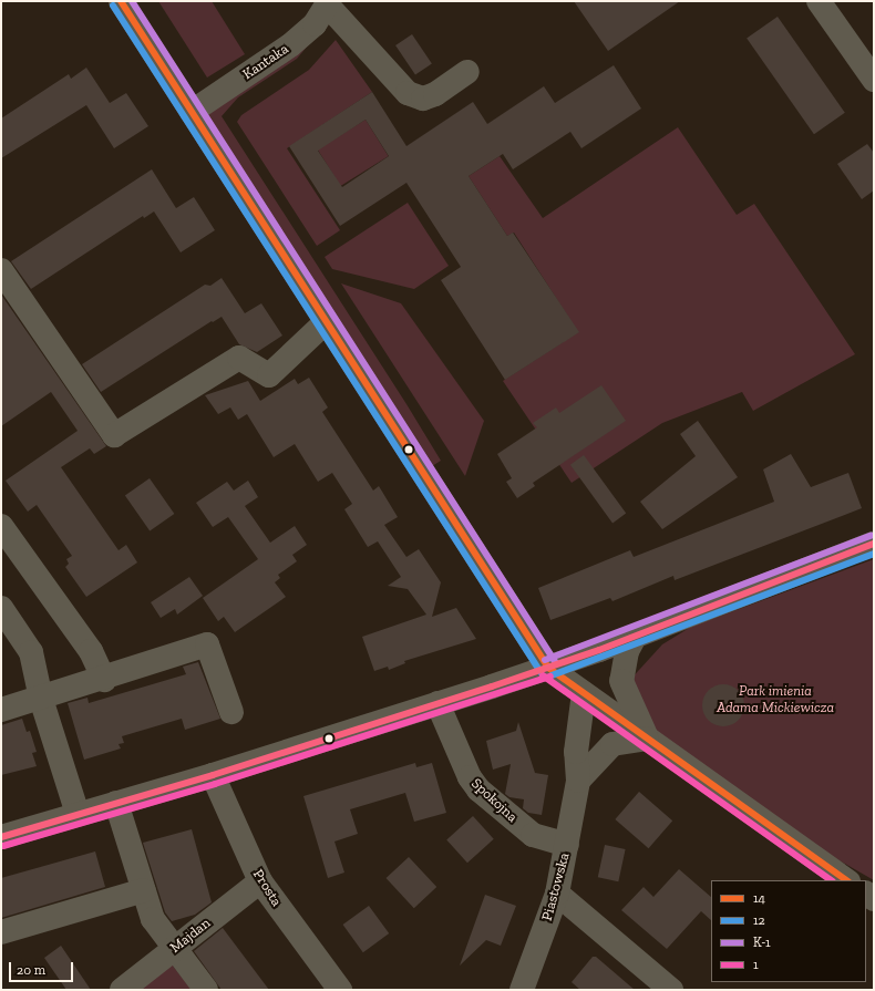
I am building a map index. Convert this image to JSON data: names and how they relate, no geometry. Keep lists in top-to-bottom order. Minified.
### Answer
{"streets":{"street":["Kantaka","Spokojna","Piastowska","Prosta","Majdan"]},"crossings":[["Spokojna","Piastowska"],["Prosta","Majdan"]],"parks":["Park imienia Adama Mickiewicza"],"lines":["transit line 14","transit line K-1","transit line 12","transit line 1"],"legend":["14","12","K-1","1"],"scale_bar":"20 m"}
